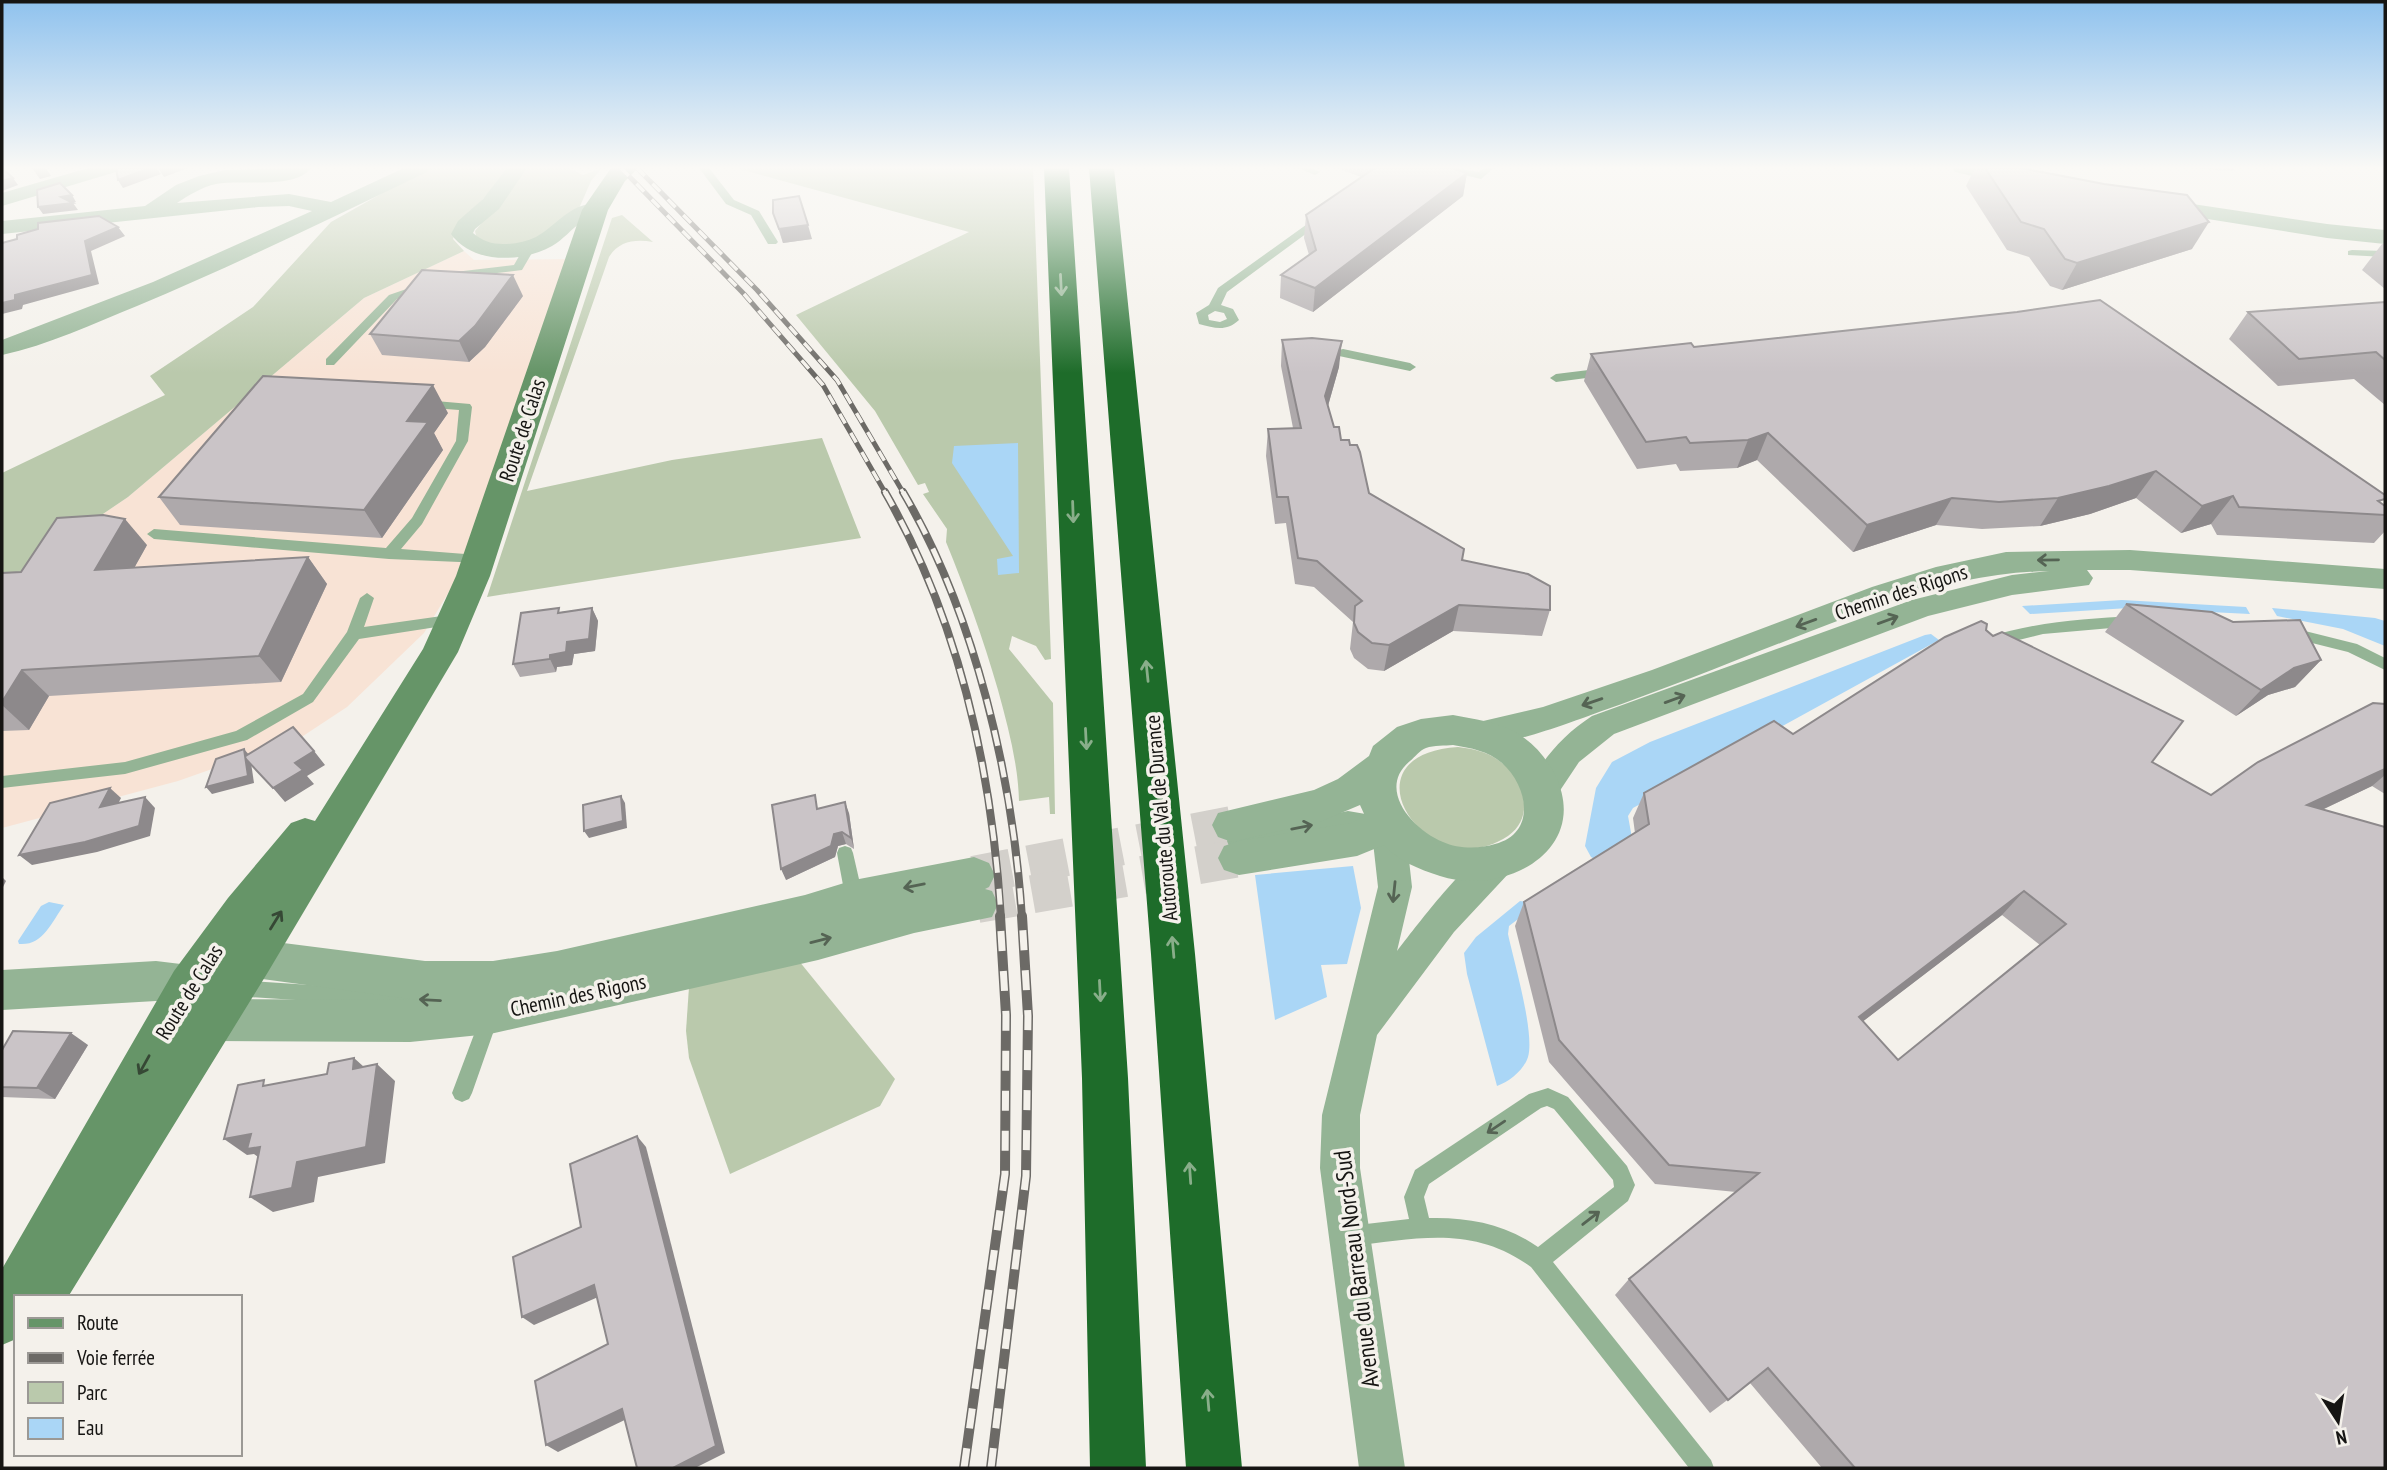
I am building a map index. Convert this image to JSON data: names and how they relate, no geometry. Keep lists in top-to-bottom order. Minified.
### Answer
{"streets":{"highway":["Autoroute du Val de Durance"],"main road":["Route de Calas"],"street":["Chemin des Rigons","Avenue du Barreau Nord-Sud"]},"crossings":[["Route de Calas","Chemin des Rigons"],["Chemin des Rigons","Avenue du Barreau Nord-Sud"]],"legend":["Route","Voie ferrée","Parc","Eau"],"north":"bottom"}
